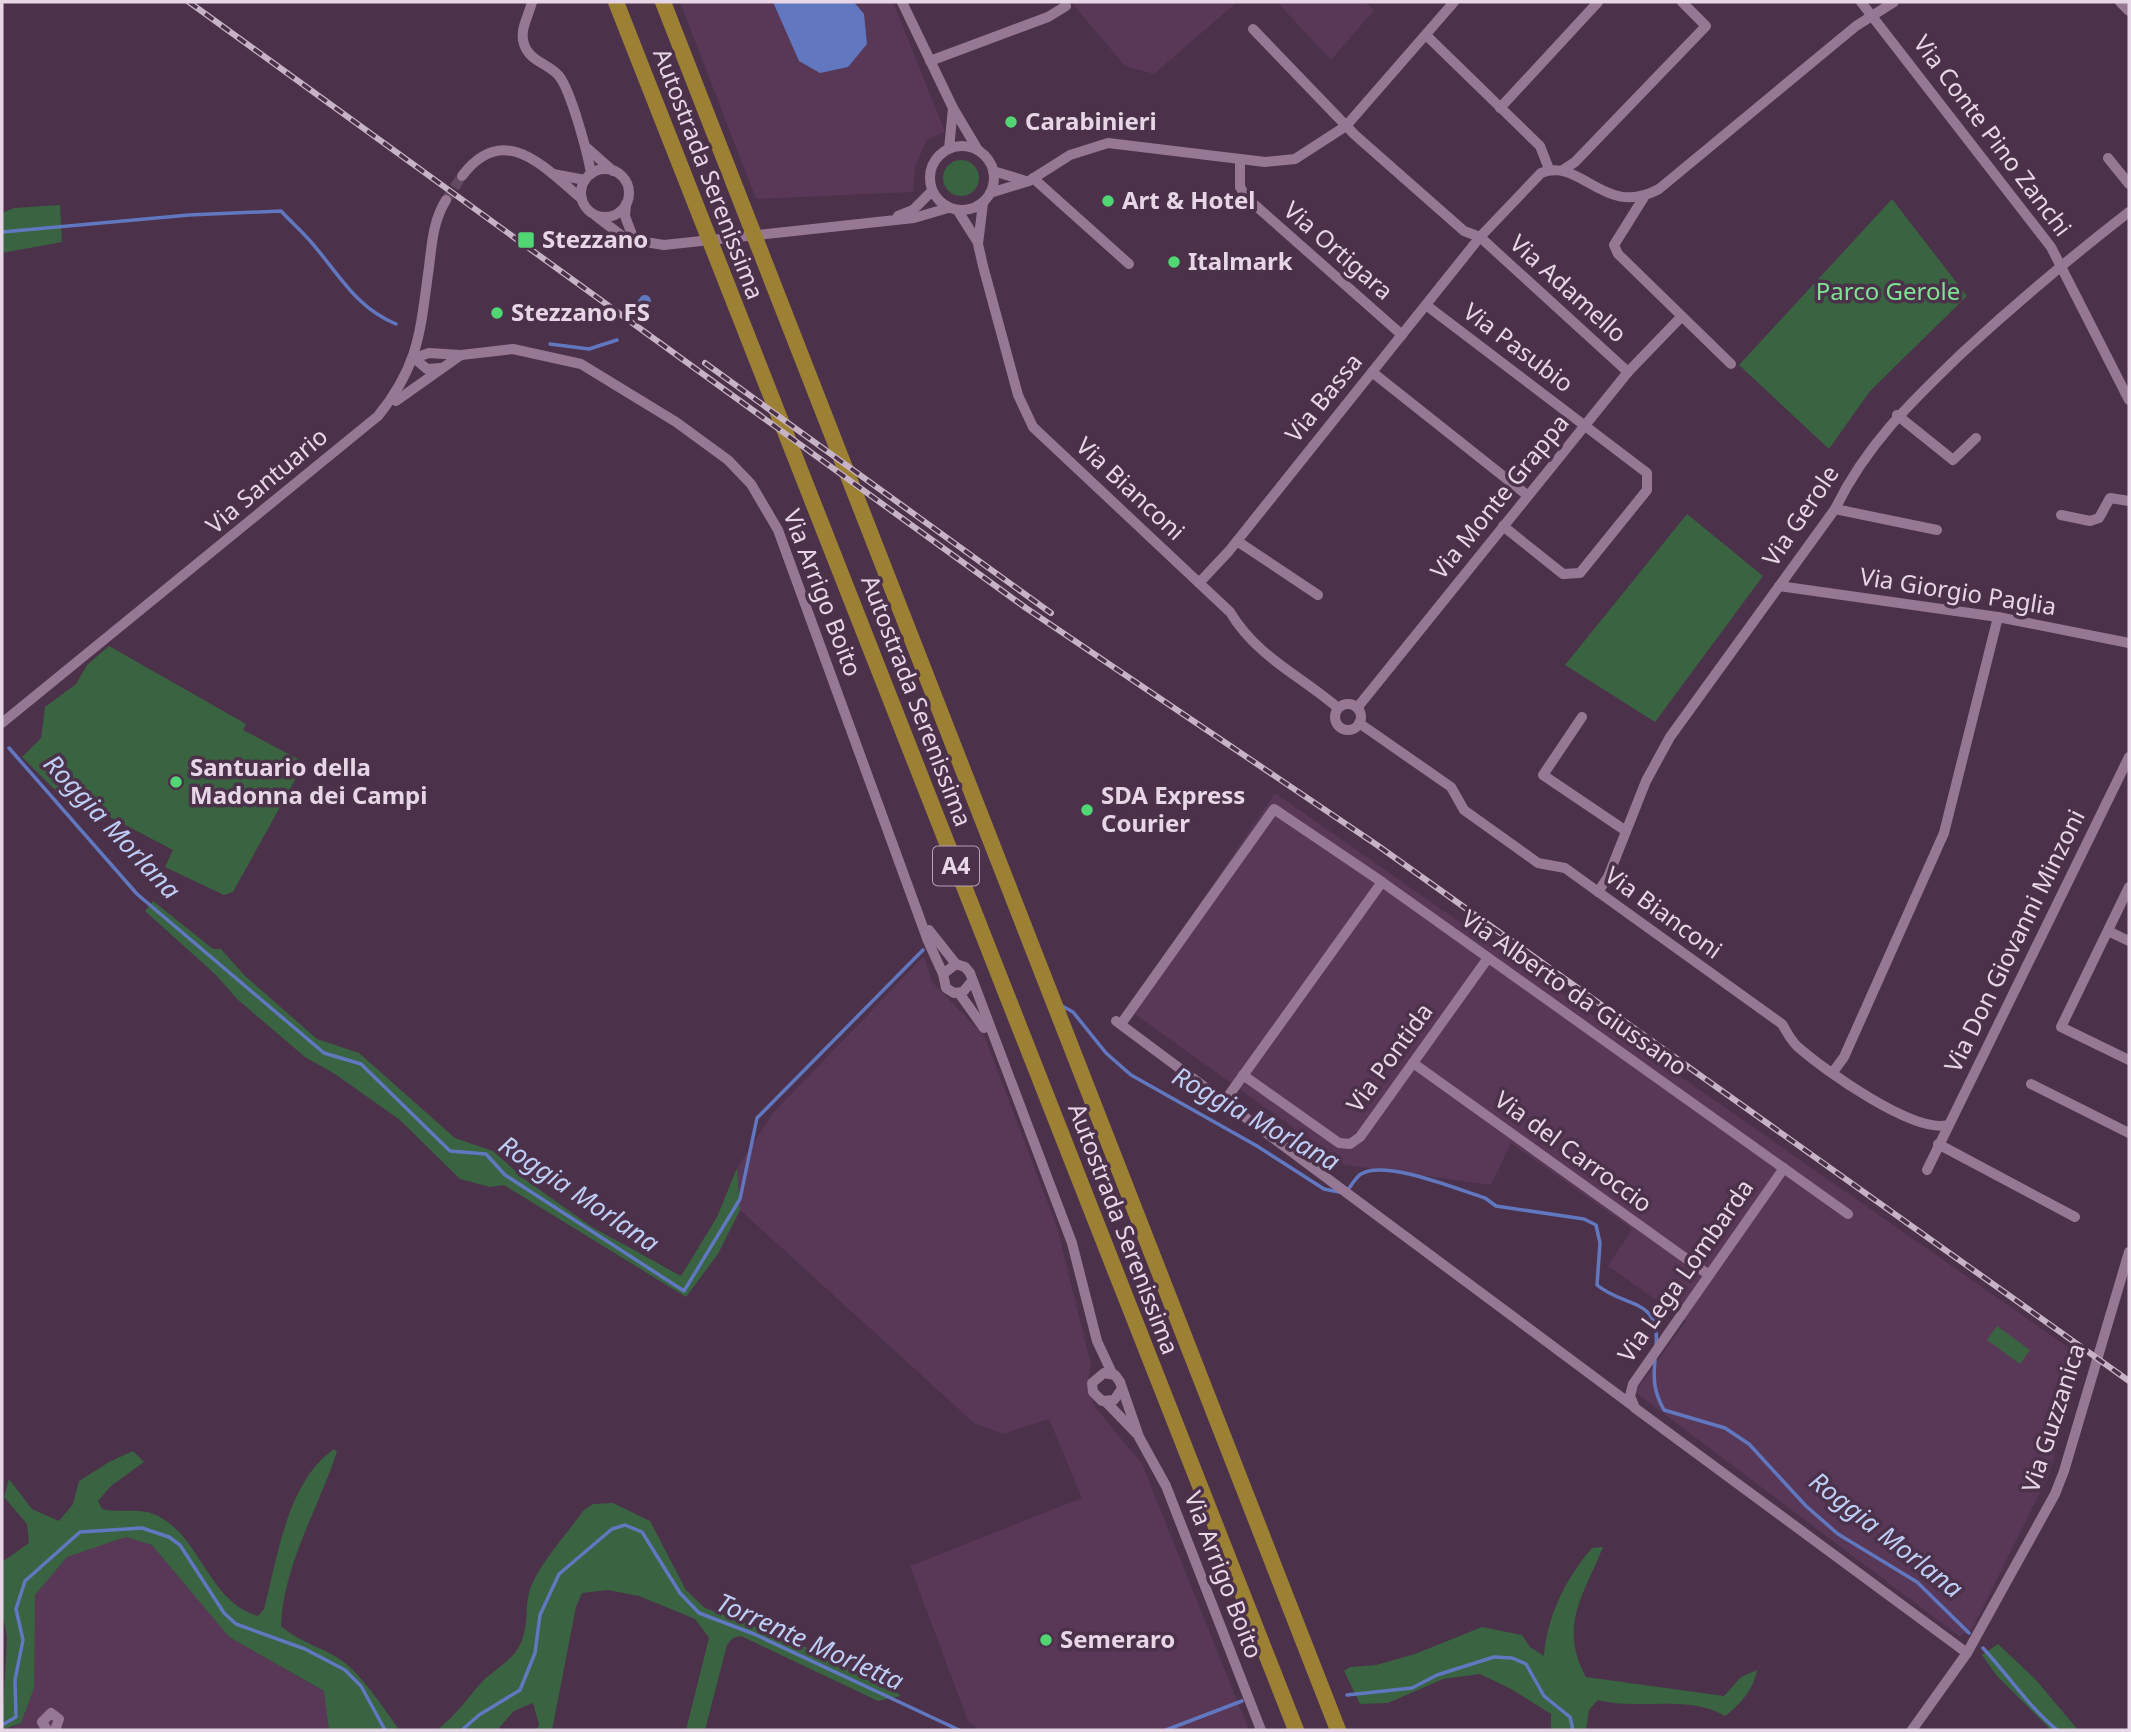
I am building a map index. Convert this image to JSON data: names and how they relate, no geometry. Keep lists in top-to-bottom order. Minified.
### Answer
{"streets":{"highway":["Autostrada Serenissima","A4"],"street":["Via Conte Pino Zanchi","Via Ortigara","Via Adamello","Via Pasubio","Via Bassa","Via Santuario","Via Bianconi","Via Monte Grappa","Via Gerole","Via Giorgio Paglia","Via Arrigo Boito","Via Don Giovanni Minzoni","Via Alberto da Giussano","Via Pontida","Via del Carroccio","Via Lega Lombarda","Via Guzzanica"]},"crossings":[["Via Conte Pino Zanchi","Via Gerole"],["Via Ortigara","Via Bassa"],["Via Adamello","Via Bassa"],["Via Adamello","Via Monte Grappa"],["Via Pasubio","Via Bassa"],["Via Pasubio","Via Monte Grappa"],["Via Bassa","Via Bianconi"],["Via Santuario","Via Arrigo Boito"],["Via Bianconi","Via Monte Grappa"],["Via Bianconi","Via Gerole"],["Via Bianconi","Via Don Giovanni Minzoni"],["Via Gerole","Via Giorgio Paglia"],["Via Alberto da Giussano","Via Pontida"],["Via Alberto da Giussano","Via Lega Lombarda"],["Via Pontida","Via del Carroccio"],["Via del Carroccio","Via Lega Lombarda"]],"water":["Roggia Morlana","Torrente Morletta"],"parks":["Parco Gerole"],"places":{"other":["Carabinieri","Art & Hotel","Italmark","Stezzano FS","Santuario della Madonna dei Campi","SDA Express Courier","Semeraro"],"transit":["Stezzano"]}}
